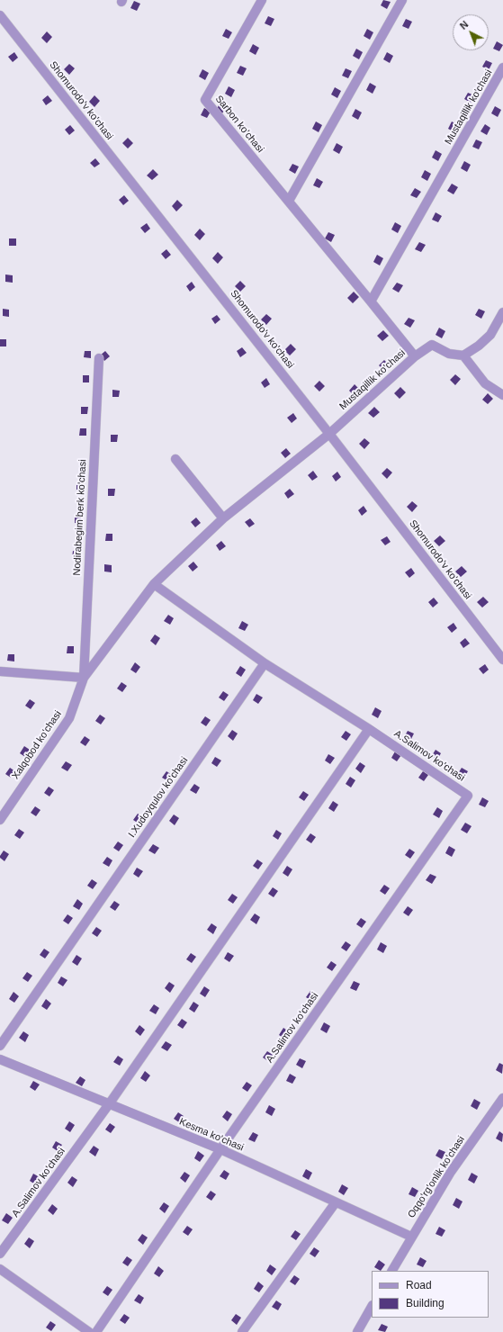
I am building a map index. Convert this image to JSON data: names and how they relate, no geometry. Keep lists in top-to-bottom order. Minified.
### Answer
{"streets":{"street":["Shomurodo'v ko'chasi","Mustaqillik ko'chasi","Sarbon ko'chasi","Nodirabegim berk ko'chasi","Xalqobod ko'chasi","A.Salimov ko'chasi","I.Xudoyqulov ko'chasi","Kesma ko'chasi","Oqqo'rg'onlik ko'chasi"]},"crossings":[["Shomurodo'v ko'chasi","Mustaqillik ko'chasi"],["Mustaqillik ko'chasi","Sarbon ko'chasi"],["Mustaqillik ko'chasi","Nodirabegim berk ko'chasi"],["Mustaqillik ko'chasi","Xalqobod ko'chasi"],["Nodirabegim berk ko'chasi","Xalqobod ko'chasi"],["A.Salimov ko'chasi","Kesma ko'chasi"],["Kesma ko'chasi","Oqqo'rg'onlik ko'chasi"]],"legend":["Road","Building"],"north":"top left"}
